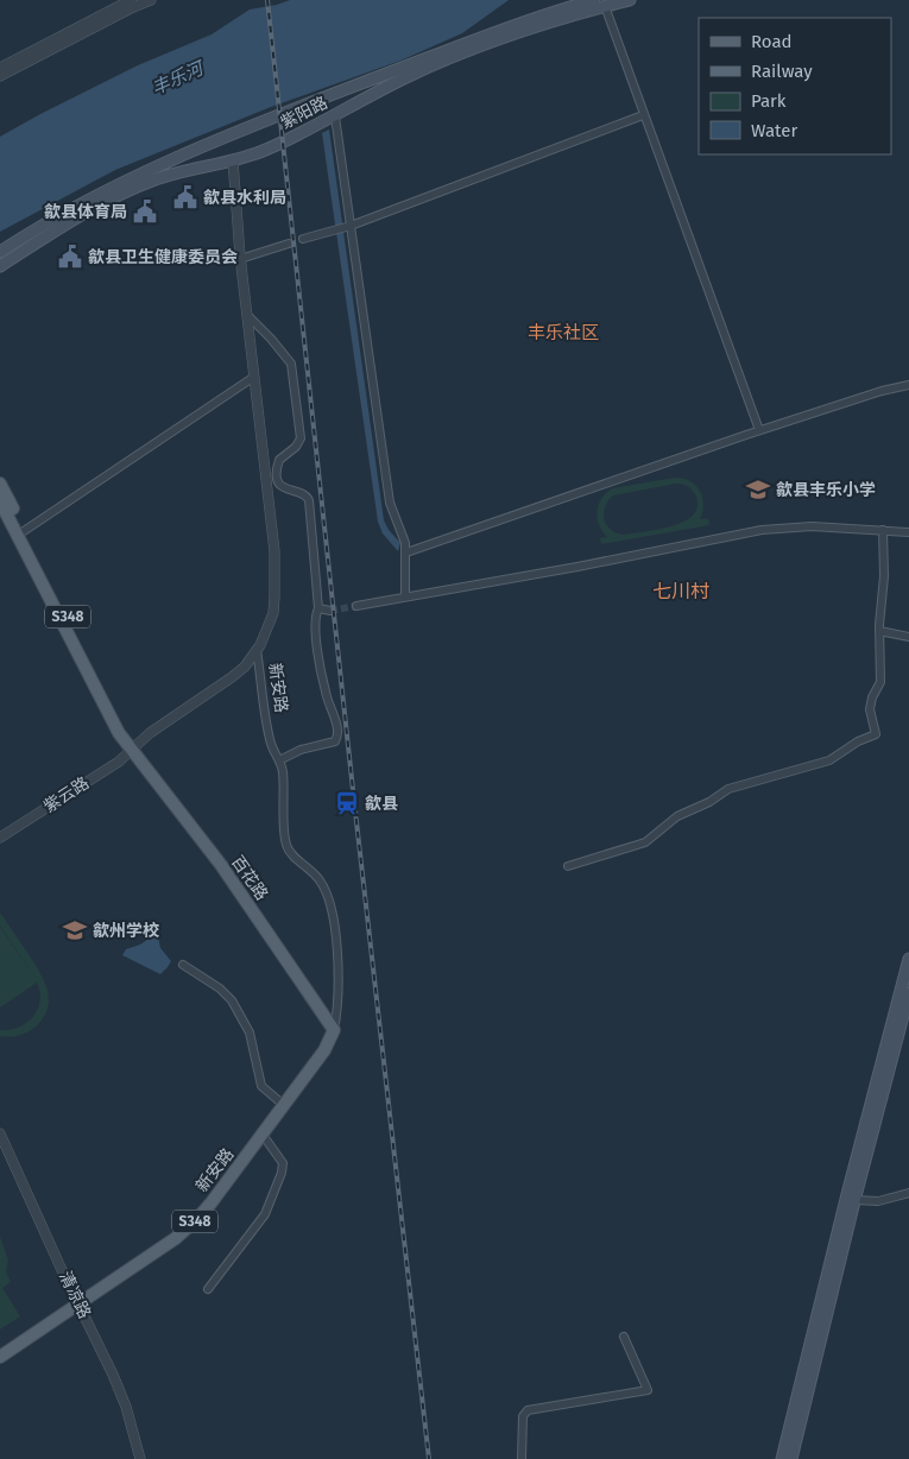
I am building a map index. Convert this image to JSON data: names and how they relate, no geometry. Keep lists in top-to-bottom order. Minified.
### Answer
{"streets":{"main road":["紫阳路","S348","新安路","百花路"],"street":["紫云路","清凉路"]},"crossings":[["紫阳路","紫云路"],["新安路","紫云路"],["新安路","百花路"],["新安路","清凉路"],["紫云路","百花路"]],"districts":["丰乐社区","七川村"],"water":["丰乐河"],"places":{"public building":["歙县水利局","歙县体育局","歙县卫生健康委员会"],"school or university":["歙县丰乐小学","歙州学校"],"station":["歙县"]},"legend":["Road","Railway","Park","Water"]}
